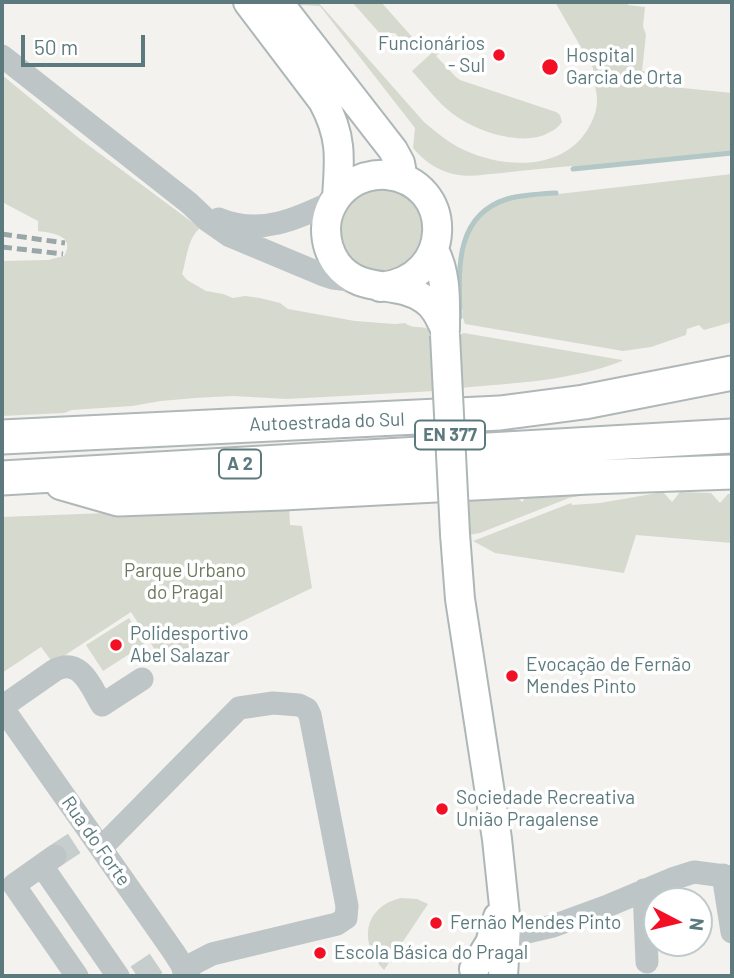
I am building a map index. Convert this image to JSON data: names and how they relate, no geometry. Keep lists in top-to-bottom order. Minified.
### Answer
{"streets":{"highway":["Autoestrada do Sul","A 2"],"main road":["EN 377"],"street":["Rua do Forte"]},"parks":["Parque Urbano do Pragal"],"places":["Funcionários - Sul","Hospital Garcia de Orta","Polidesportivo Abel Salazar","Evocação de Fernão Mendes Pinto","Sociedade Recreativa União Pragalense","Fernão Mendes Pinto","Escola Básica do Pragal"],"scale_bar":"50 m","north":"right"}
